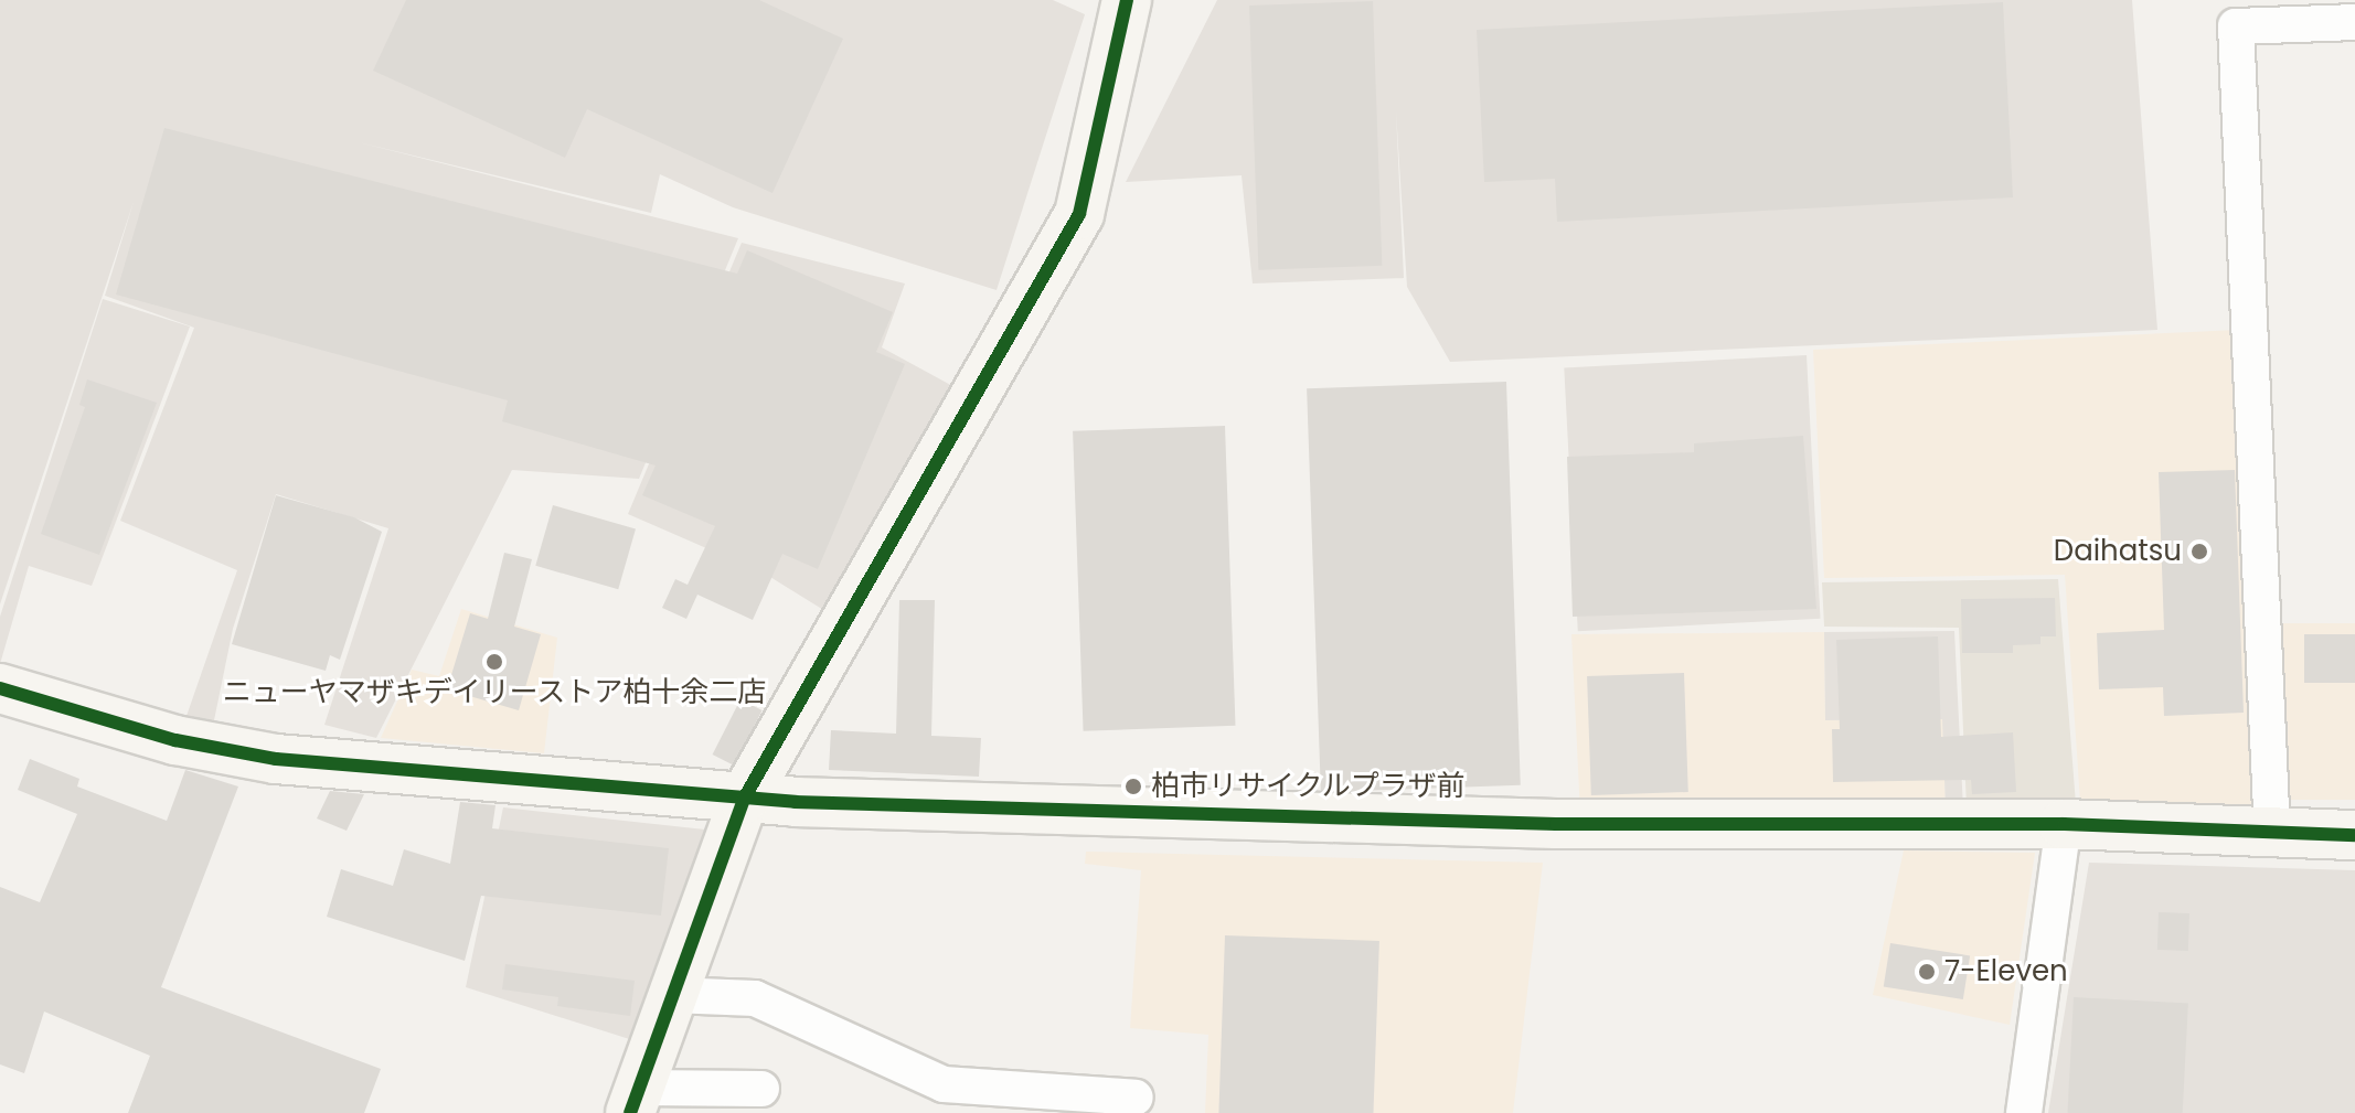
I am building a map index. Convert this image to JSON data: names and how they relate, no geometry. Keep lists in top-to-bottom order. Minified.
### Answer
{"places":["Daihatsu","ニューヤマザキデイリーストア柏十余二店","柏市リサイクルプラザ前","7-Eleven"]}
